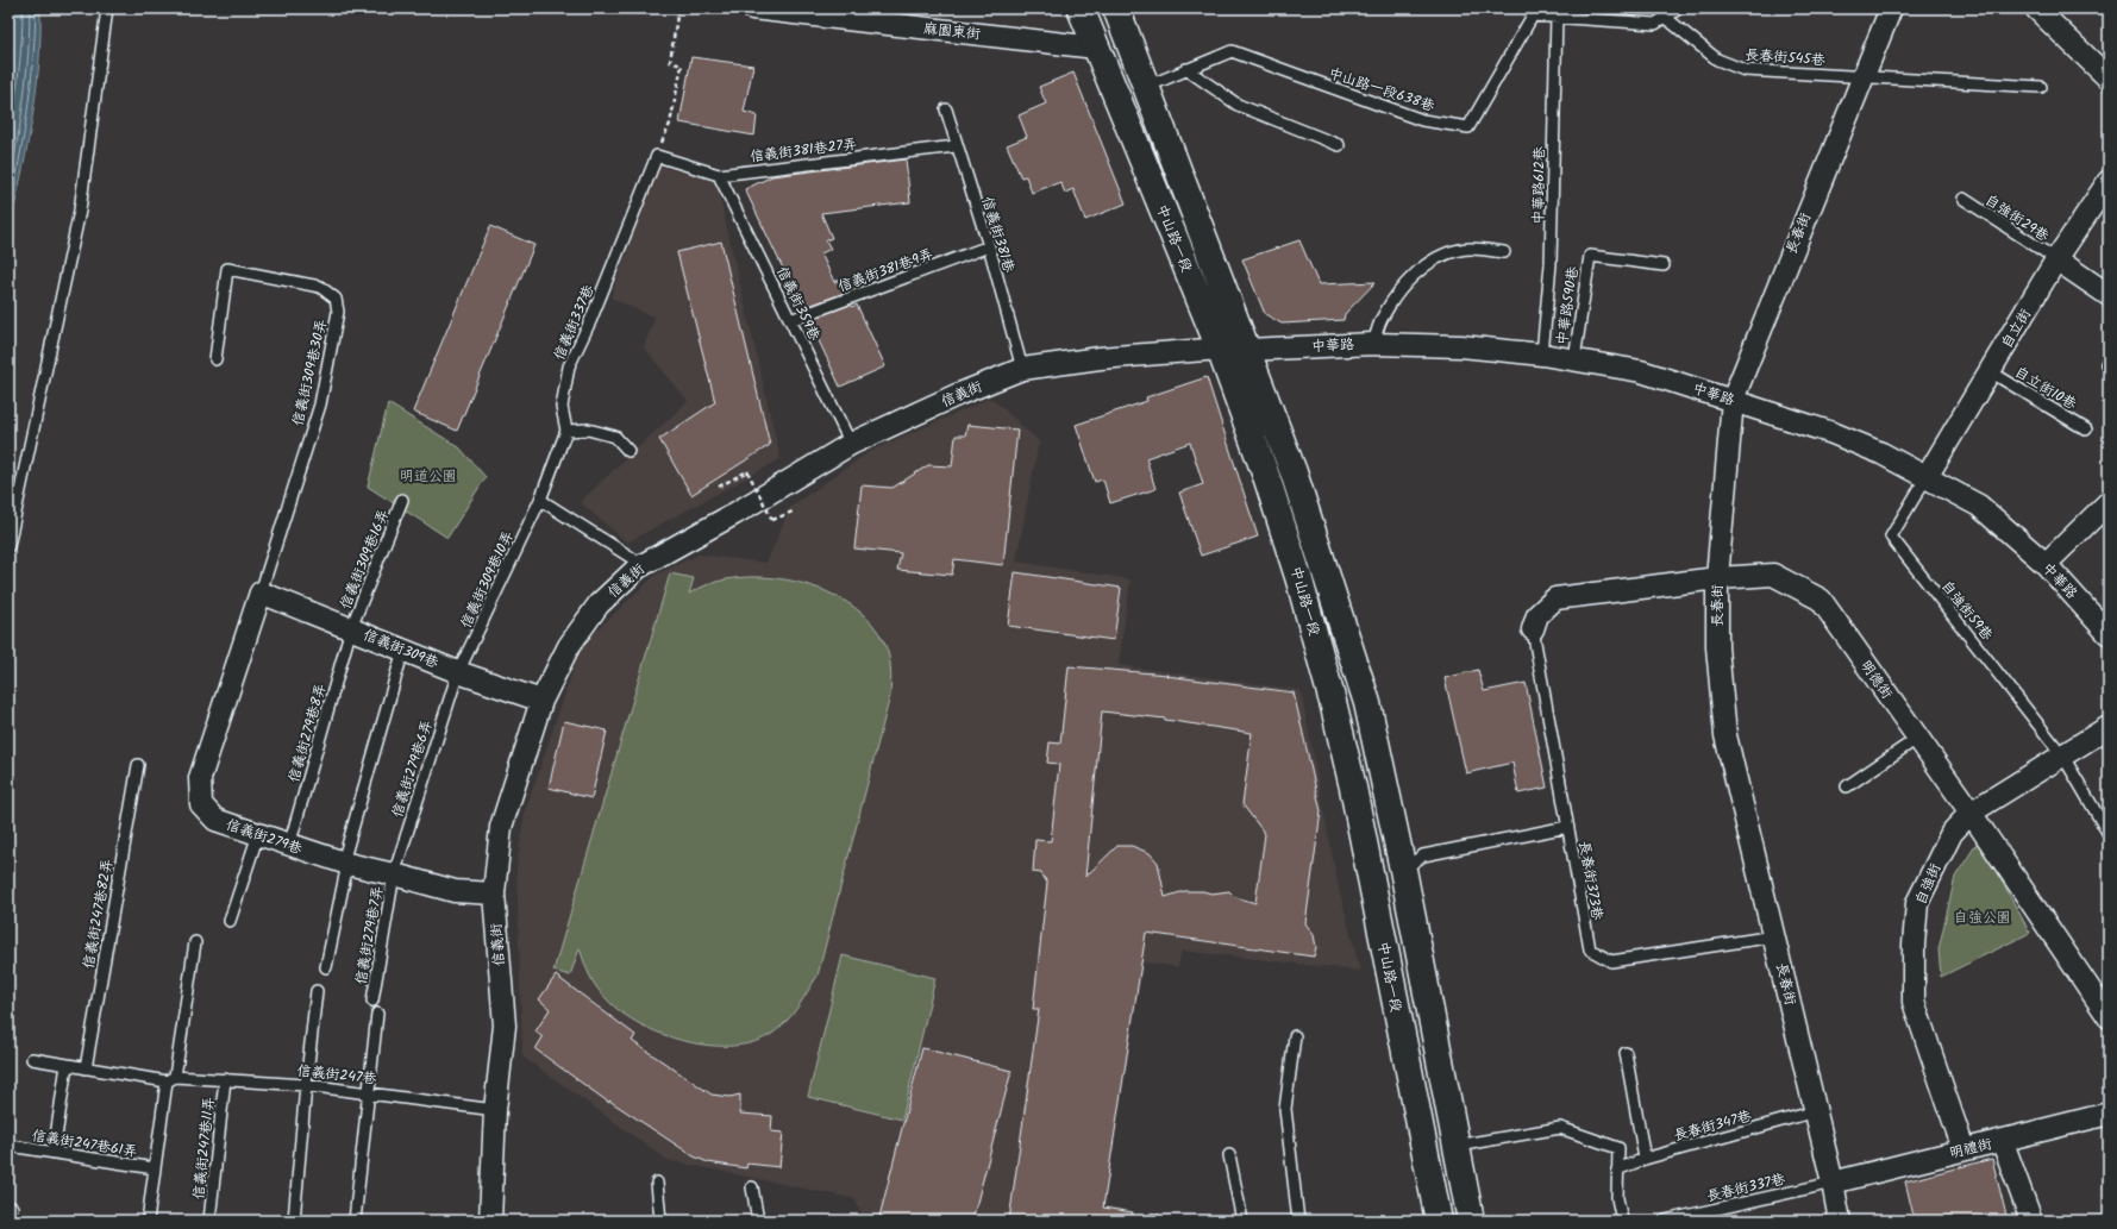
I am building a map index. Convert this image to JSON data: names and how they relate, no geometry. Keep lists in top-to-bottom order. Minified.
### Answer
{"streets":{"main road":["中山路一段"],"street":["麻園東街","長春街","自立街","中華路","信義街","信義街309巷","明德街","信義街279巷","自強街","明禮街"],"lane":["長春街545巷","中山路一段638巷","信義街381巷27弄","中華路612巷","自強街29巷","信義街381巷","信義街381巷9弄","信義街359巷","中華路590巷","信義街337巷","信義街309巷30弄","自立街10巷","信義街309巷16弄","信義街309巷10弄","自強街59巷","信義街279巷8弄","信義街279巷6弄","長春街373巷","信義街247巷82弄","信義街279巷7弄","信義街247巷","長春街347巷","信義街247巷61弄","信義街247巷11弄","長春街337巷"]},"crossings":[["麻園東街","中山路一段"],["長春街545巷","長春街"],["中山路一段638巷","中華路612巷"],["中山路一段638巷","中山路一段"],["信義街381巷27弄","信義街381巷"],["信義街381巷27弄","信義街359巷"],["信義街381巷27弄","信義街337巷"],["中華路612巷","中華路"],["自強街29巷","自立街"],["長春街","中華路"],["長春街","明德街"],["長春街","長春街373巷"],["長春街","長春街347巷"],["長春街","明禮街"],["長春街","長春街337巷"],["信義街381巷","信義街381巷9弄"],["信義街381巷","信義街"],["中山路一段","中華路"],["中山路一段","信義街"],["信義街381巷9弄","信義街359巷"],["信義街359巷","信義街"],["中華路590巷","中華路"],["自立街","中華路"],["自立街","自立街10巷"],["自立街","自強街59巷"],["中華路","信義街"],["中華路","自強街59巷"],["信義街309巷30弄","信義街309巷"],["信義街309巷30弄","信義街279巷"],["信義街","信義街309巷"],["信義街","信義街279巷"],["信義街","信義街247巷"],["信義街309巷16弄","信義街309巷"],["信義街309巷16弄","信義街279巷8弄"],["信義街309巷10弄","信義街309巷"],["信義街309巷10弄","信義街279巷6弄"],["自強街59巷","自強街"],["信義街309巷","信義街279巷8弄"],["信義街309巷","信義街279巷6弄"],["信義街309巷","信義街279巷"],["明德街","長春街373巷"],["明德街","自強街"],["信義街279巷8弄","信義街279巷"],["信義街279巷6弄","信義街279巷"],["信義街279巷6弄","信義街279巷7弄"],["信義街279巷","信義街279巷7弄"],["自強街","明禮街"],["信義街247巷82弄","信義街247巷"],["信義街247巷","信義街247巷11弄"],["明禮街","長春街337巷"]],"parks":["明道公園","自強公園"]}
